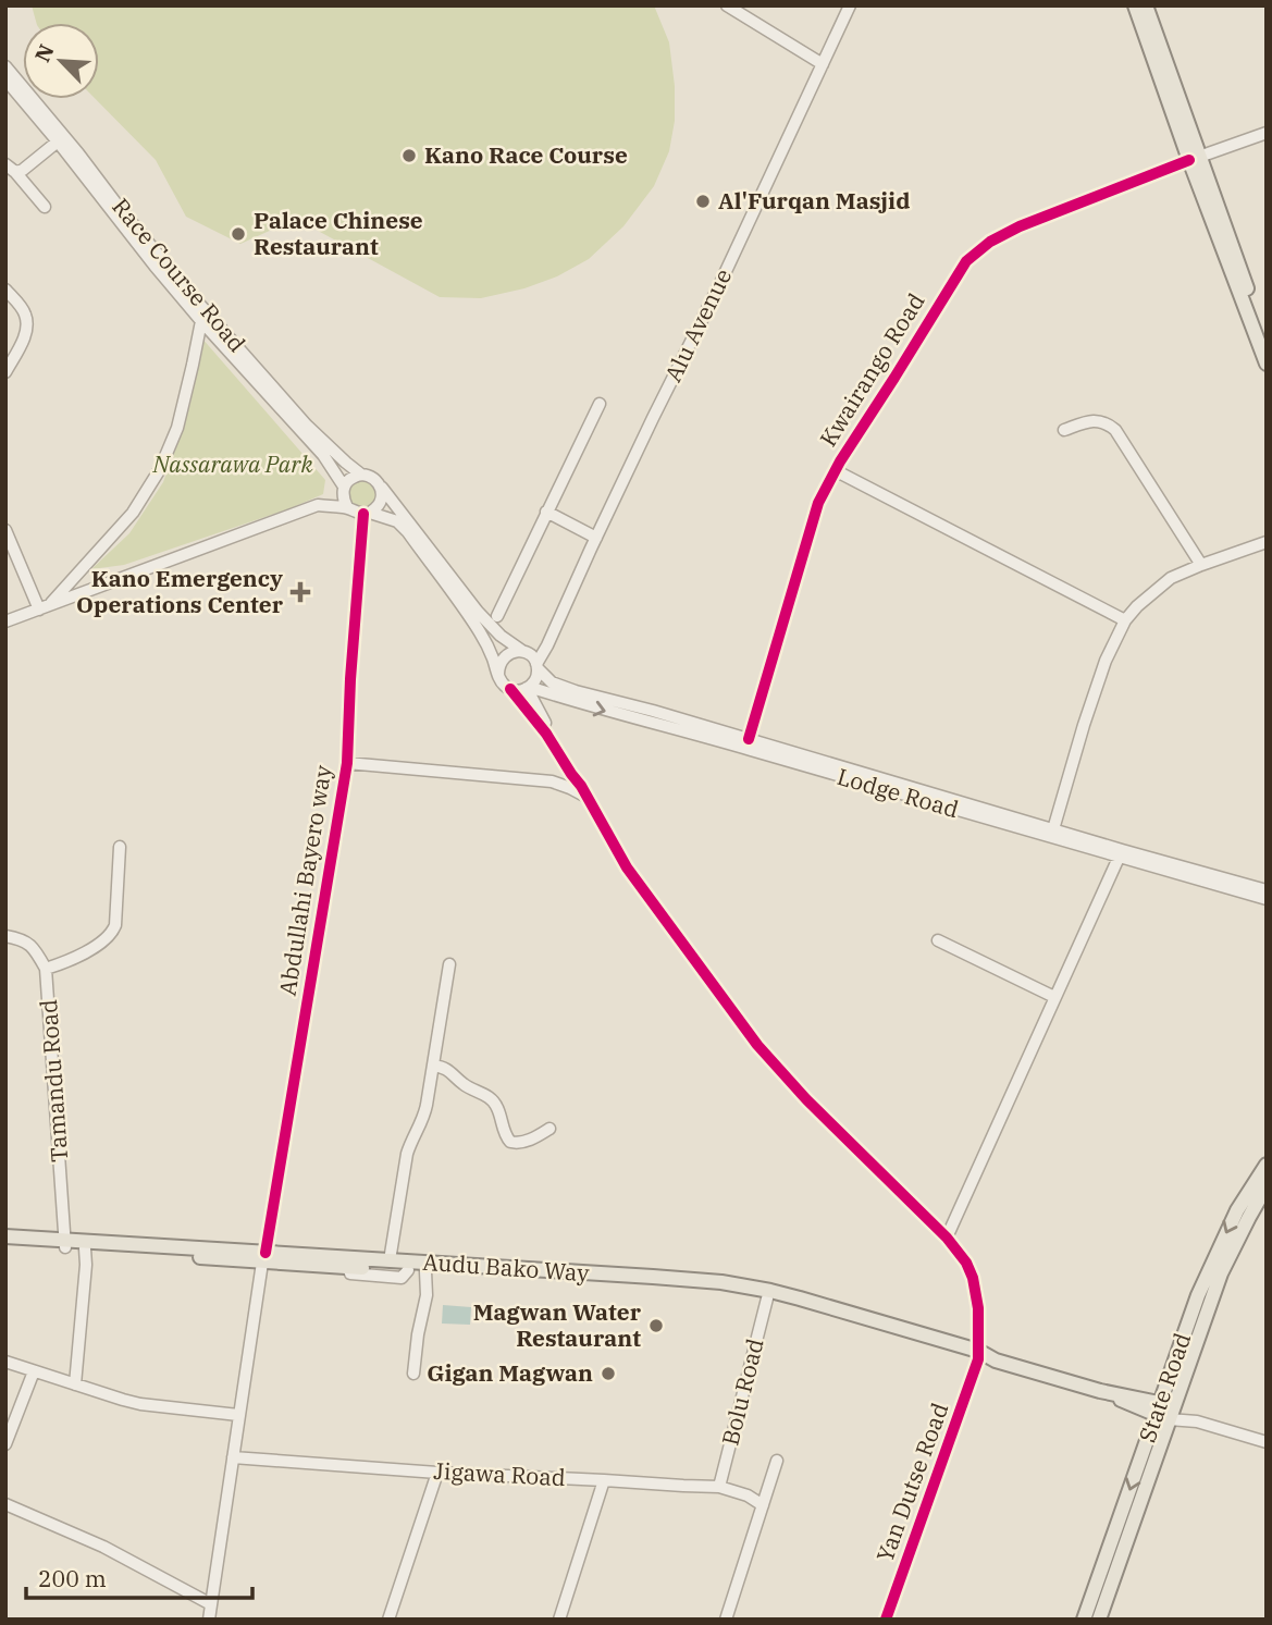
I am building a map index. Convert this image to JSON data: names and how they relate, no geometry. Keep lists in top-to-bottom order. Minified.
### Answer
{"streets":{"main road":["Audu Bako Way","State Road"],"street":["Race Course Road","Alu Avenue","Kwairango Road","Lodge Road","Abdullahi Bayero way","Tamandu Road","Bolu Road","Jigawa Road","Yan Dutse Road"]},"crossings":[["Race Course Road","Abdullahi Bayero way"],["Alu Avenue","Lodge Road"],["Kwairango Road","Lodge Road"],["Abdullahi Bayero way","Audu Bako Way"],["Abdullahi Bayero way","Jigawa Road"],["Tamandu Road","Audu Bako Way"],["Audu Bako Way","State Road"],["Audu Bako Way","Bolu Road"],["Audu Bako Way","Yan Dutse Road"],["Bolu Road","Jigawa Road"]],"parks":["Nassarawa Park"],"places":{"other":["Kano Race Course","Al'Furqan Masjid","Palace Chinese Restaurant","Magwan Water Restaurant","Gigan Magwan"],"health":["Kano Emergency Operations Center"]},"scale_bar":"200 m","north":"top left"}
